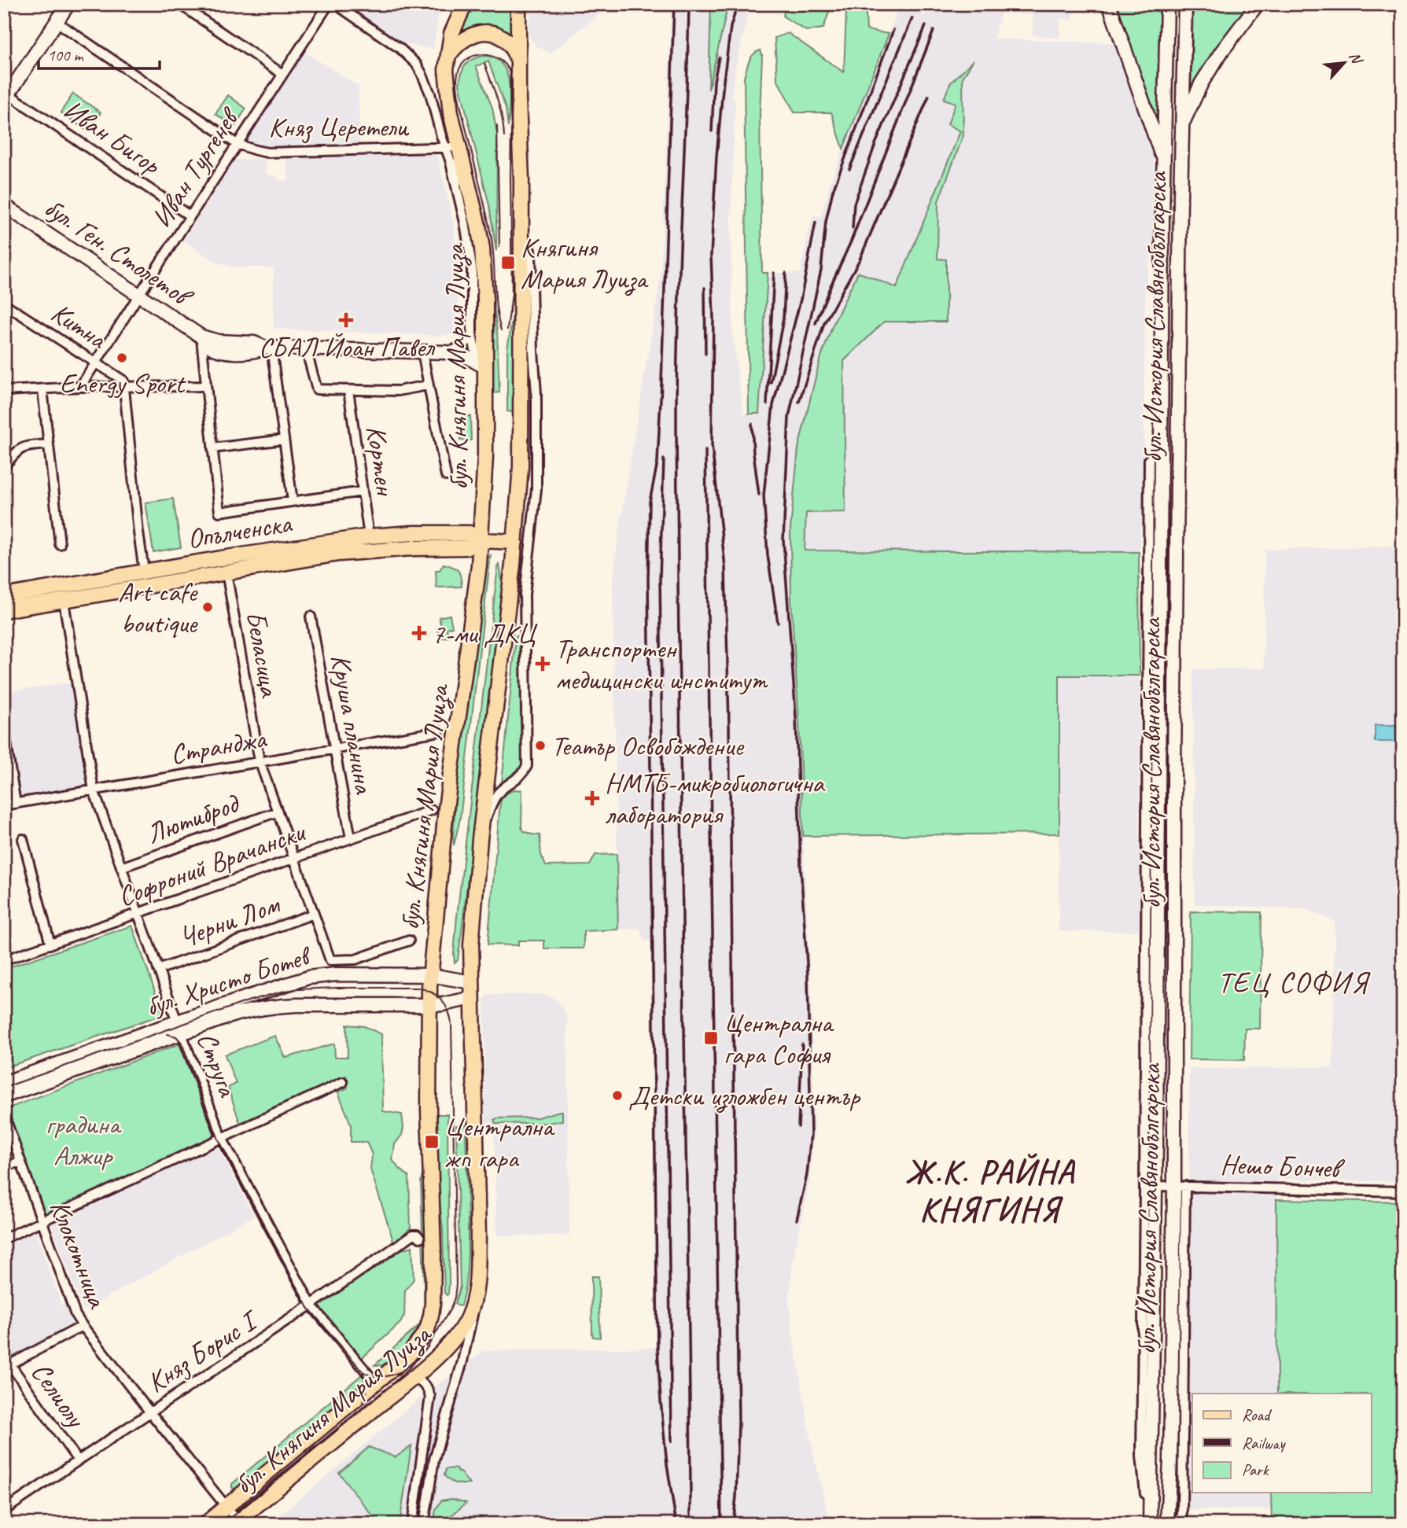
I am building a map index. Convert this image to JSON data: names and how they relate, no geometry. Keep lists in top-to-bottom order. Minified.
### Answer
{"streets":{"main road":["бул. Ген. Столетов","бул. История Славянобългарска","бул. Княгиня Мария Луиза","Опълченска","бул. Христо Ботев"],"street":["Княз Церетели","Иван Бигор","Иван Тургенев","Китна","Кортен","Беласица","Круша планина","Странджа","Лютиброд","Софроний Врачански","Черни Лом","Струга","Нешо Бончев","Клокотница","Княз Борис I","Селиолу"]},"crossings":[["Княз Церетели","Иван Тургенев"],["Княз Церетели","бул. Княгиня Мария Луиза"],["Иван Бигор","Иван Тургенев"],["Иван Тургенев","бул. Ген. Столетов"],["Иван Тургенев","Китна"],["бул. Ген. Столетов","бул. Княгиня Мария Луиза"],["бул. История Славянобългарска","Нешо Бончев"],["бул. Княгиня Мария Луиза","Опълченска"],["бул. Княгиня Мария Луиза","бул. Христо Ботев"],["бул. Княгиня Мария Луиза","Струга"],["бул. Княгиня Мария Луиза","Клокотница"],["Кортен","Опълченска"],["Опълченска","Беласица"],["Опълченска","Струга"],["Беласица","Странджа"],["Беласица","Лютиброд"],["Беласица","Софроний Врачански"],["Беласица","Черни Лом"],["Беласица","бул. Христо Ботев"],["Круша планина","Странджа"],["Круша планина","Софроний Врачански"],["Странджа","Струга"],["Лютиброд","Струга"],["Софроний Врачански","Струга"],["Черни Лом","Струга"],["бул. Христо Ботев","Струга"],["Струга","Княз Борис I"],["Клокотница","Княз Борис I"],["Княз Борис I","Селиолу"]],"districts":["ТЕЦ СОФИЯ","Ж.К. РАЙНА КНЯГИНЯ"],"parks":["градина Алжир"],"places":{"transit":["Княгиня Мария Луиза","Централна гара София","Централна жп гара"],"health":["СБАЛ Йоан Павел","7-ми ДКЦ","Транспортен медицински институт","НМТБ-микробиологична лаборатория"],"other":["Energy Sport","Art cafe boutique","Театър Освобождение","Детски изложбен център"]},"legend":["Road","Railway","Park"],"scale_bar":"100 m","north":"top right"}
